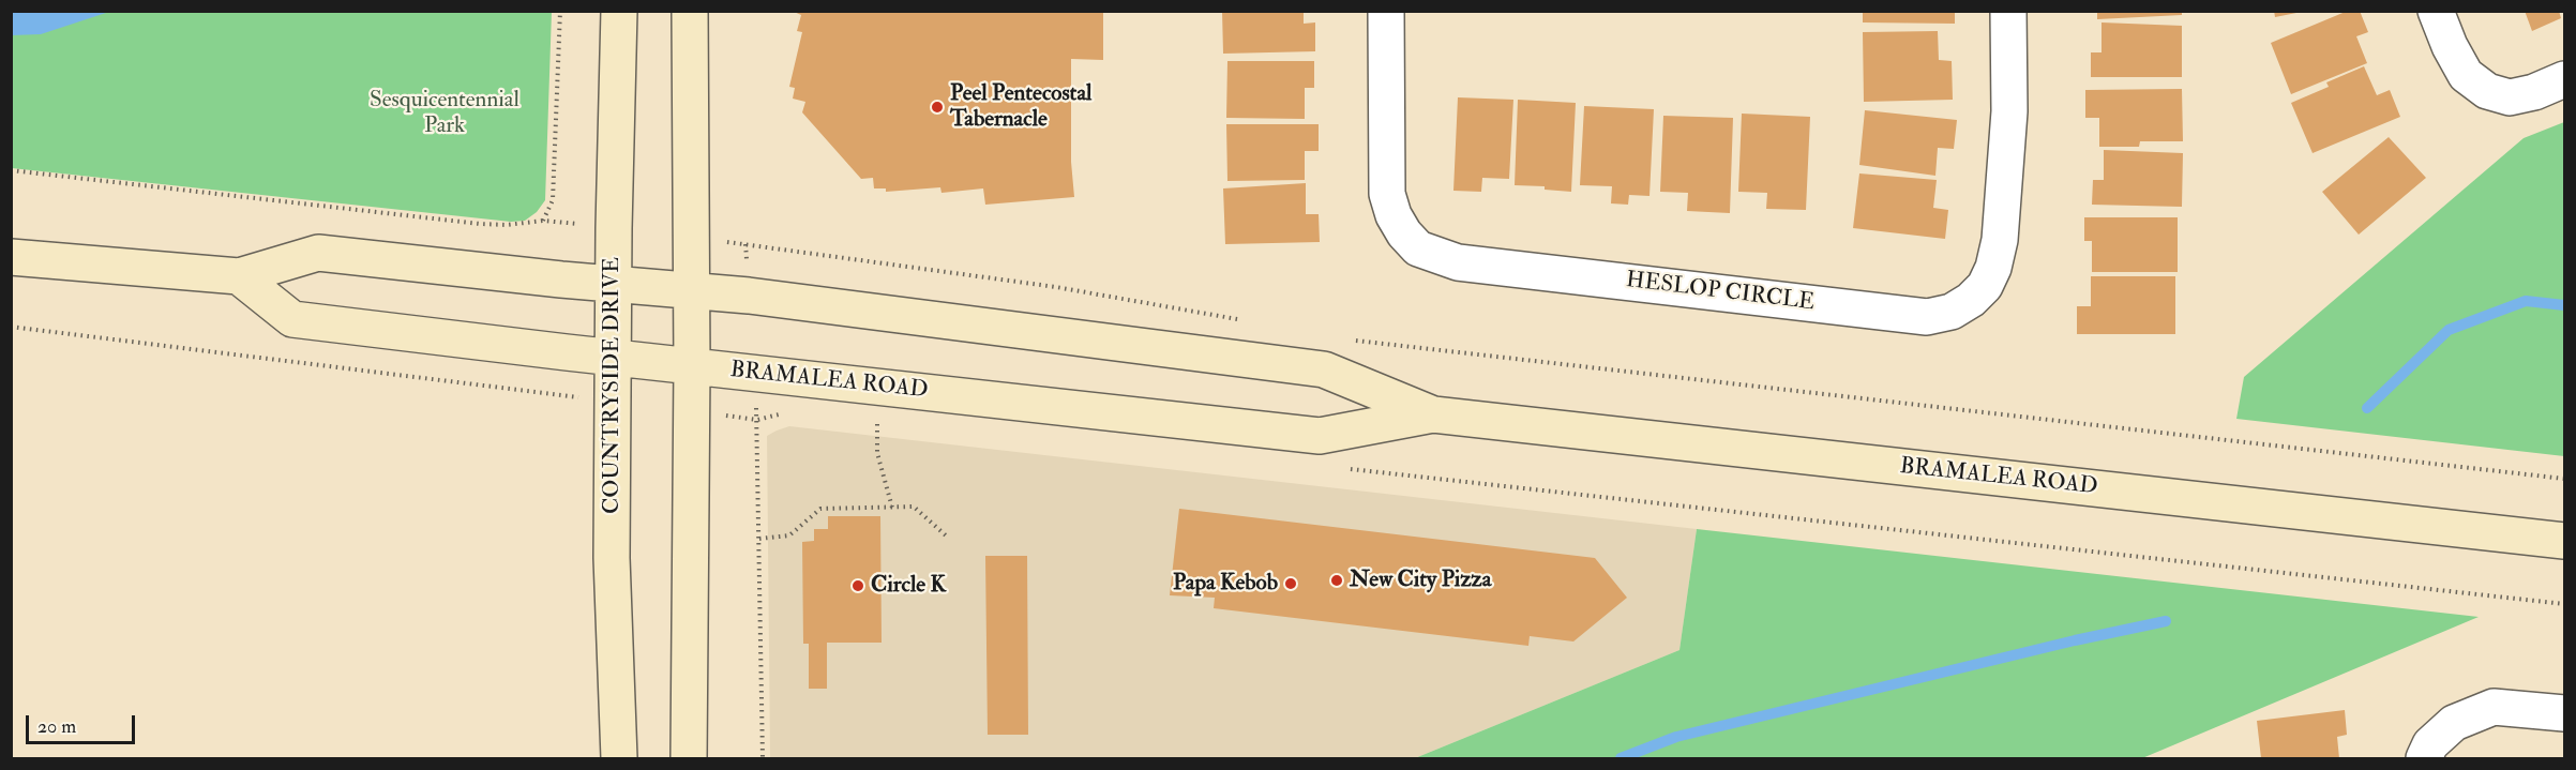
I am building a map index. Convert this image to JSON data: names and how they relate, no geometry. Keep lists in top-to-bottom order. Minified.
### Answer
{"streets":{"main road":["BRAMALEA ROAD","COUNTRYSIDE DRIVE"],"street":["HESLOP CIRCLE"]},"crossings":[["BRAMALEA ROAD","COUNTRYSIDE DRIVE"]],"parks":["Sesquicentennial Park"],"places":["Peel Pentecostal Tabernacle","New City Pizza","Papa Kebob","Circle K"],"scale_bar":"20 m"}
